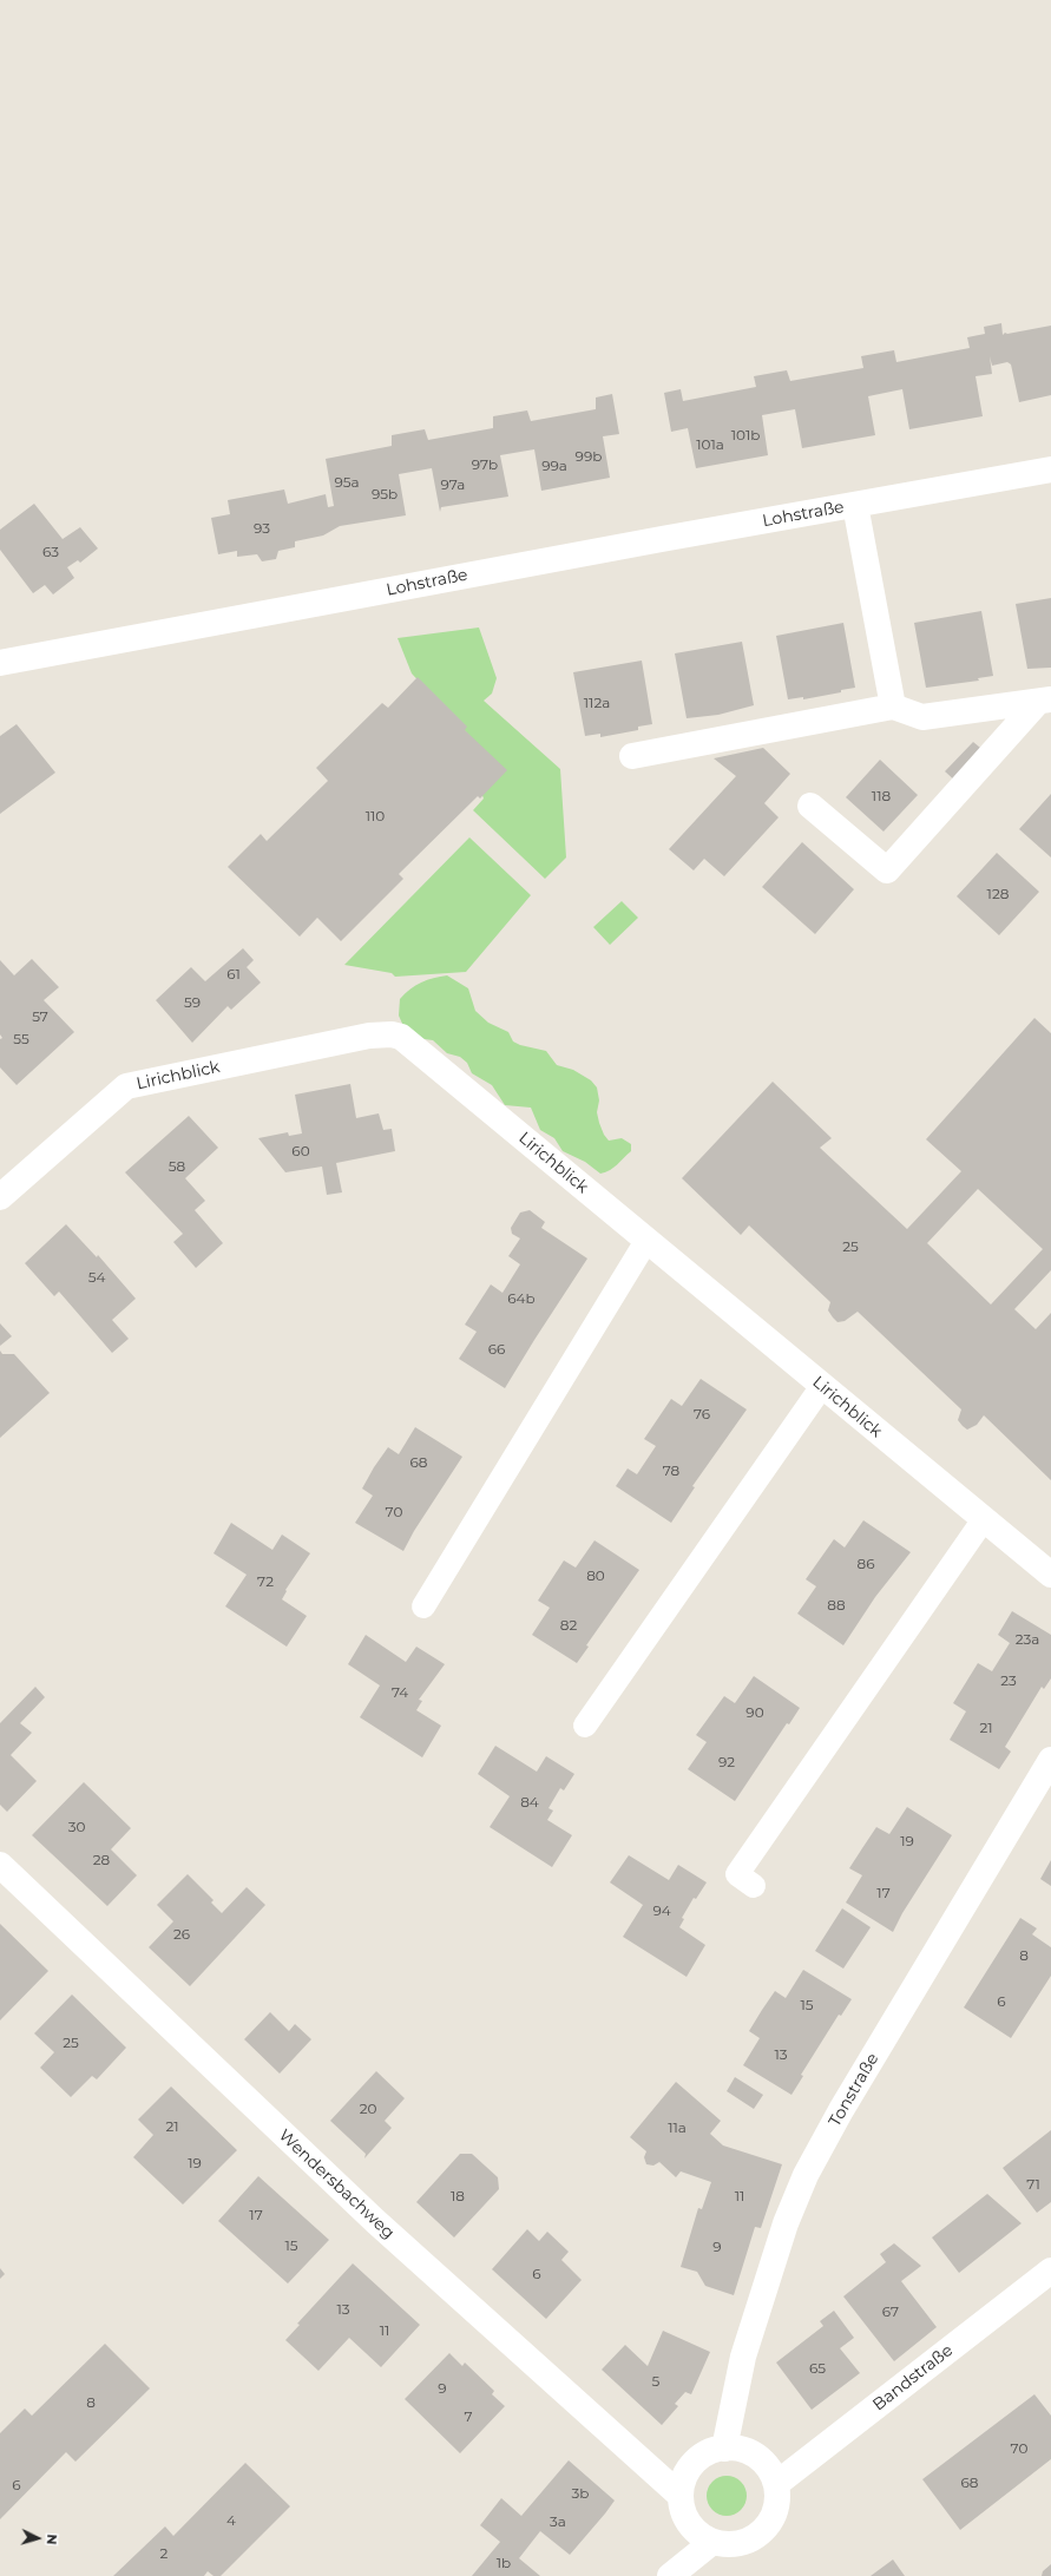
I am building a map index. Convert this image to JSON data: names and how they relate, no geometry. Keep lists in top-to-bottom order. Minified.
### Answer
{"streets":{"street":["Lohstraße","Lirichblick","Tonstraße","Wendersbachweg","Bandstraße"]},"crossings":[["Tonstraße","Wendersbachweg"],["Tonstraße","Bandstraße"],["Wendersbachweg","Bandstraße"]],"house_numbers":["101b","101a","99b","97b","99a","95a","97a","95b","93","63","112a","118","110","128","61","59","57","55","60","58","25","54","64b","66","76","68","78","70","86","80","72","88","82","23a","23","74","90","21","92","84","30","19","28","17","94","26","8","6","15","25","13","20","21","11a","19","71","18","11","17","15","9","6","13","67","11","65","5","9","8","7","70","68","6","3b","4","3a","2","1b"],"north":"right"}
